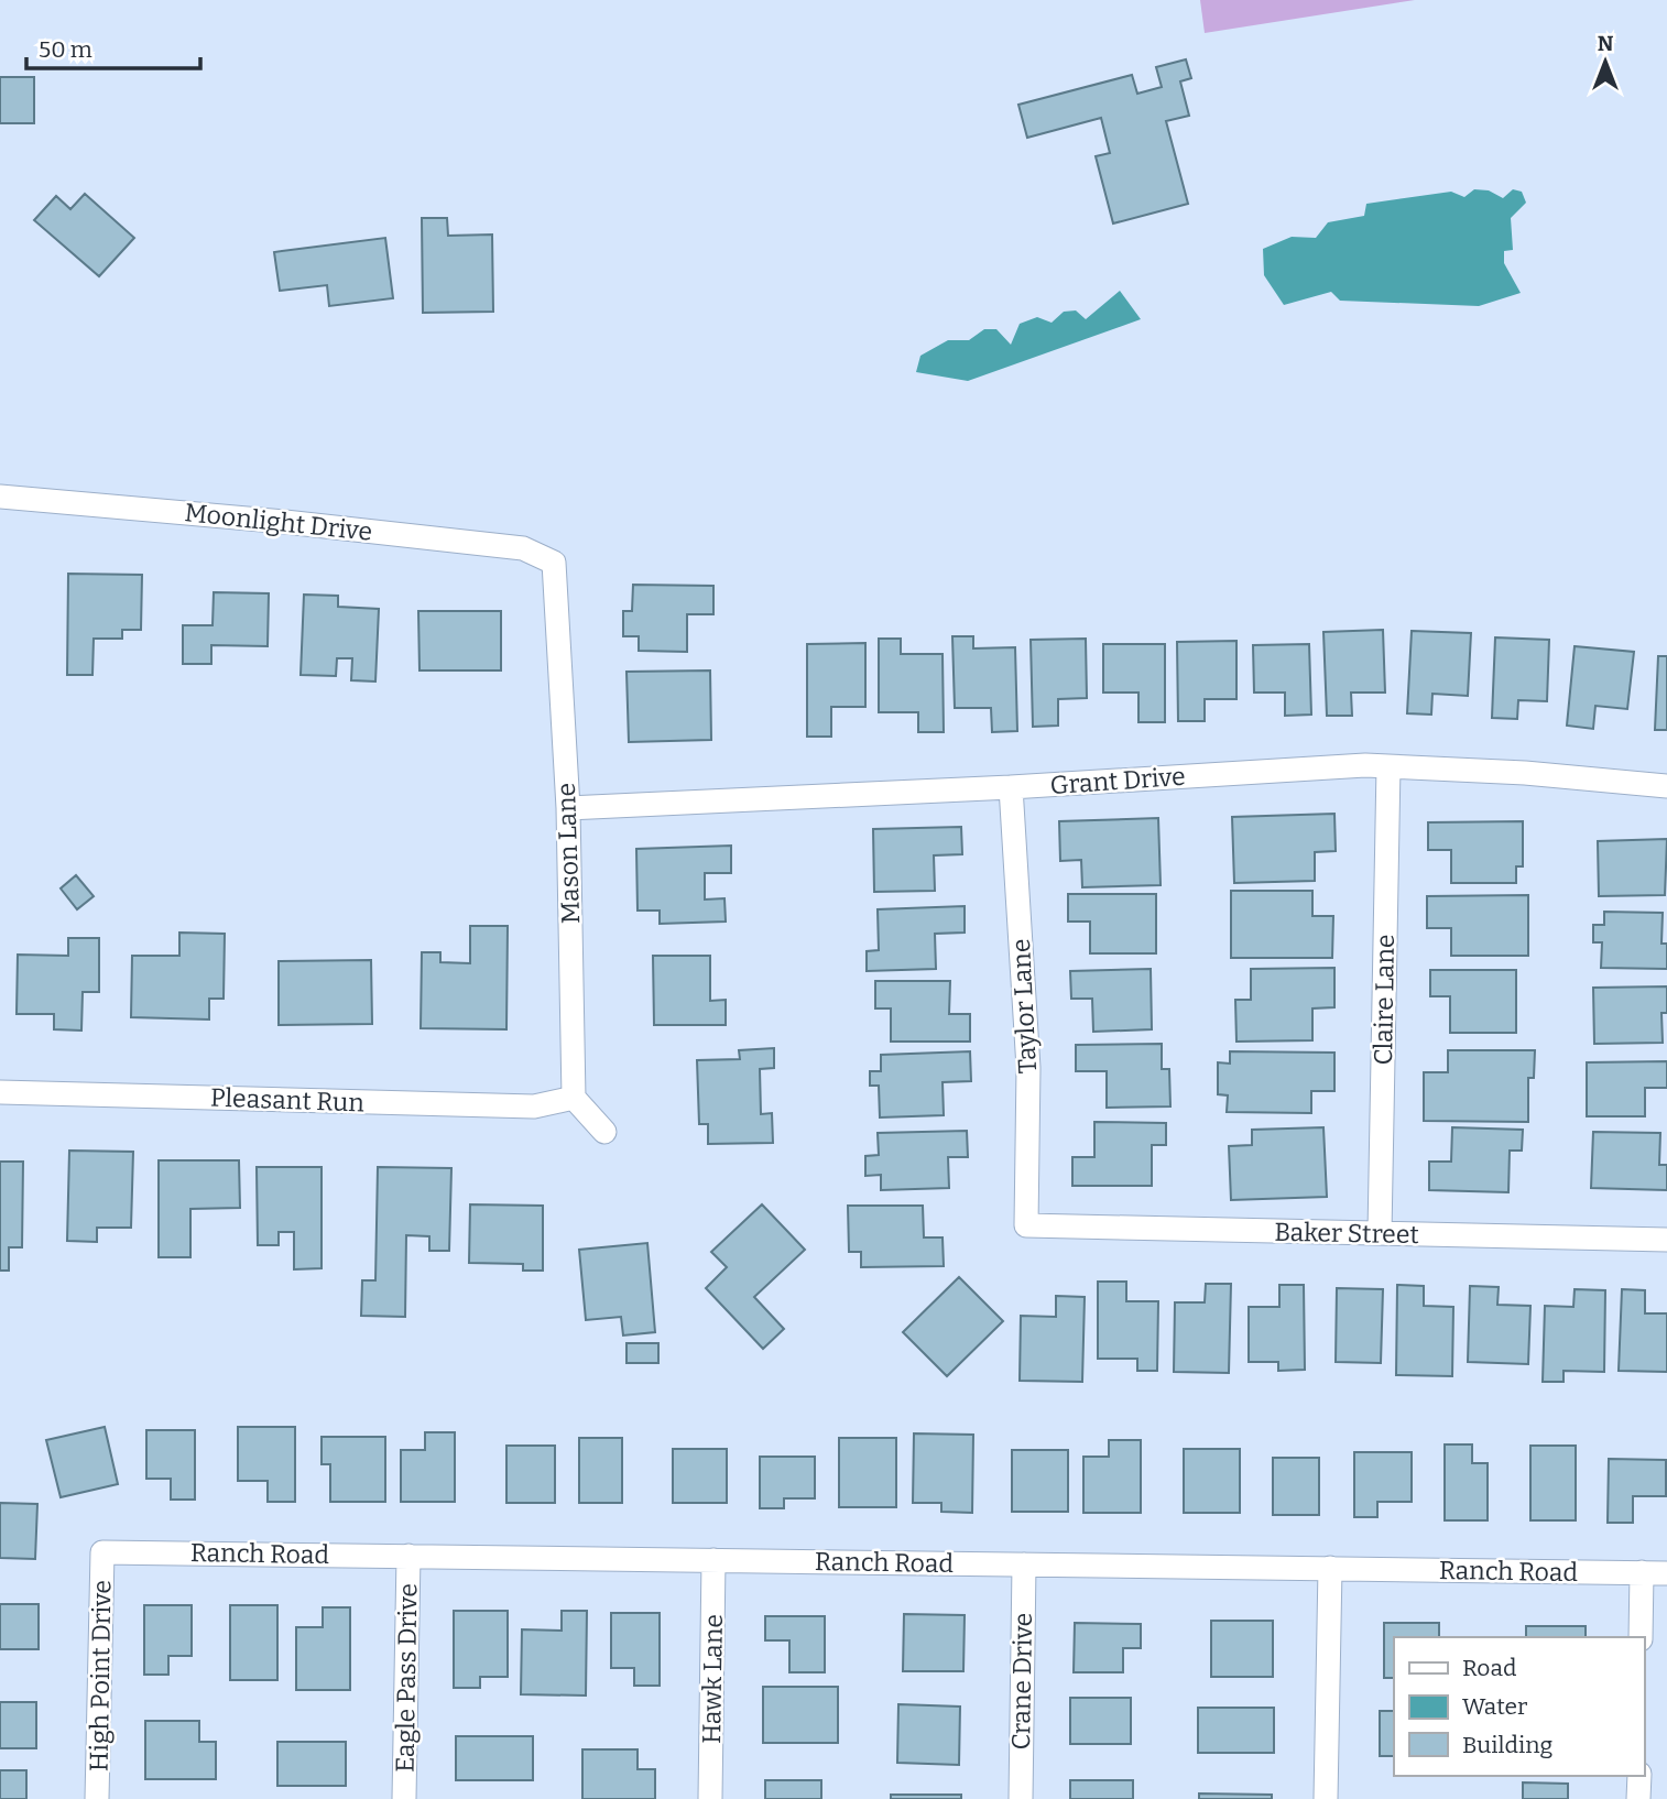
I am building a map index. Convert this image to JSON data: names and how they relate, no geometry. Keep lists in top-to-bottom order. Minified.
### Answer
{"streets":{"street":["Moonlight Drive","Grant Drive","Mason Lane","Claire Lane","Taylor Lane","Pleasant Run","Baker Street","Ranch Road","High Point Drive","Eagle Pass Drive","Hawk Lane","Crane Drive"]},"crossings":[["Moonlight Drive","Mason Lane"],["Grant Drive","Mason Lane"],["Grant Drive","Claire Lane"],["Grant Drive","Taylor Lane"],["Mason Lane","Pleasant Run"],["Claire Lane","Baker Street"],["Taylor Lane","Baker Street"],["Ranch Road","High Point Drive"],["Ranch Road","Eagle Pass Drive"],["Ranch Road","Hawk Lane"],["Ranch Road","Crane Drive"]],"legend":["Road","Water","Building"],"scale_bar":"50 m","north":"top"}
